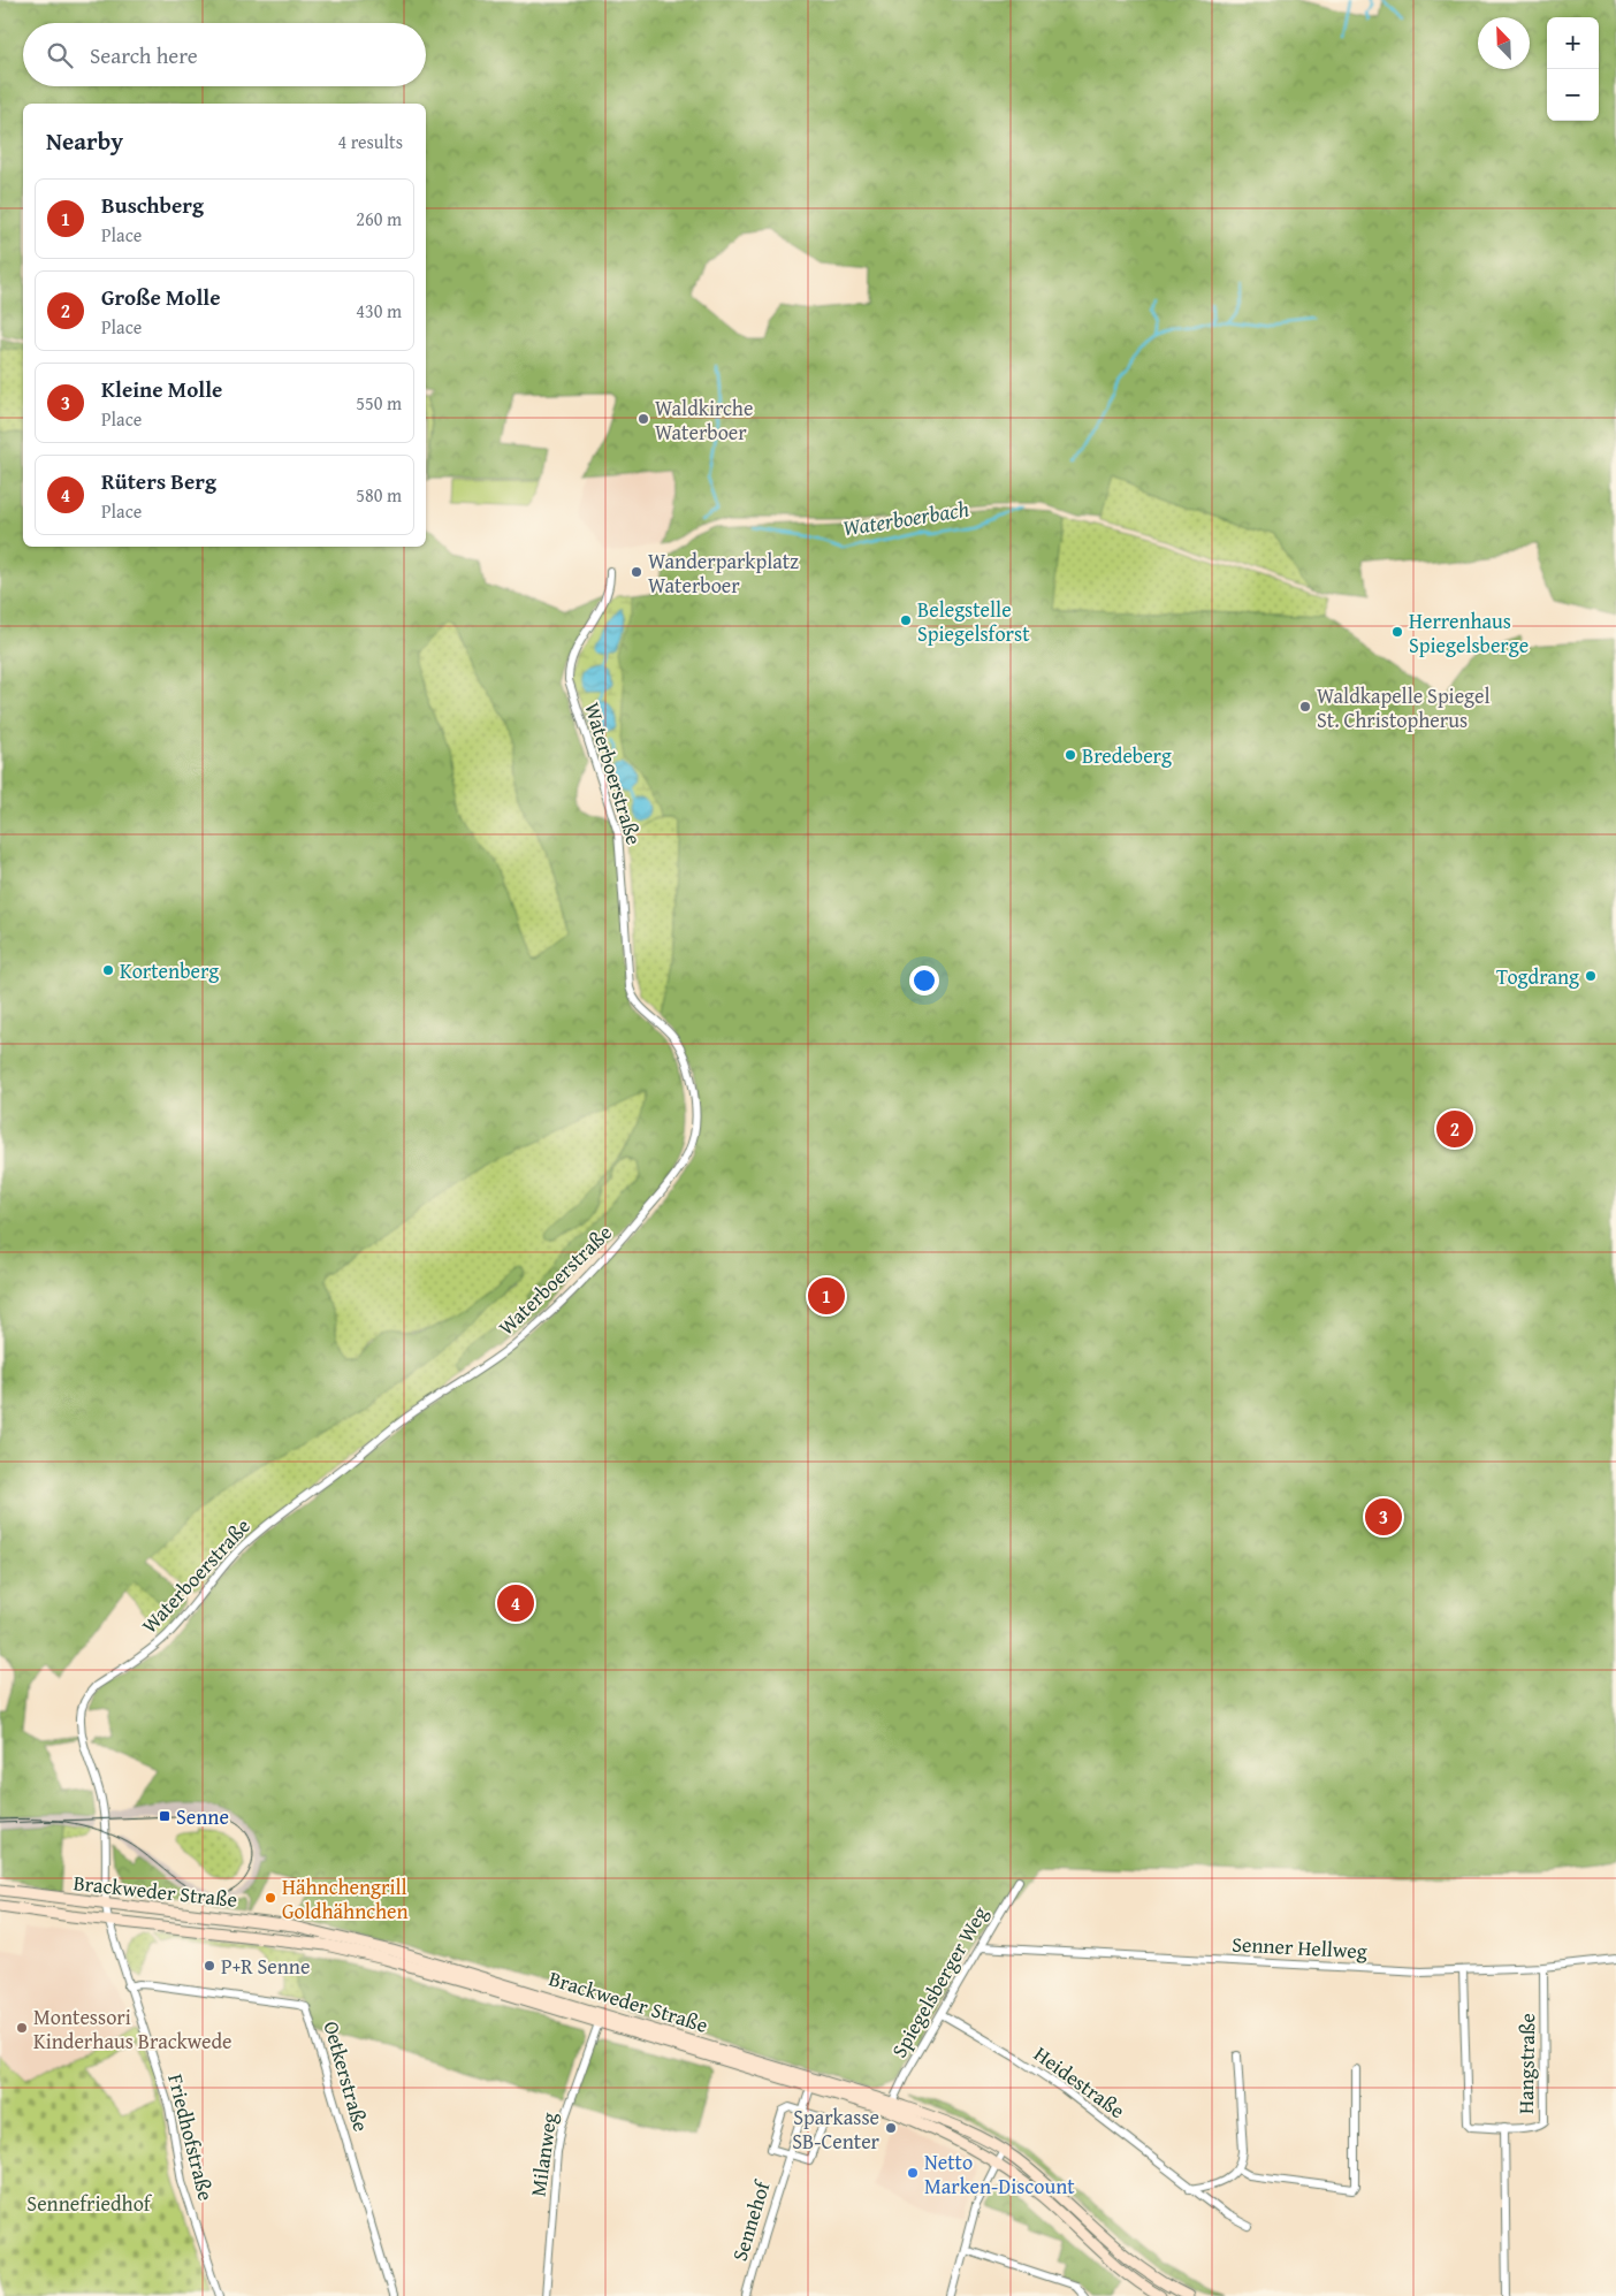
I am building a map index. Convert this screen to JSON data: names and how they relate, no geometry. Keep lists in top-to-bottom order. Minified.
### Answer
{"streets":{"main road":["Brackweder Straße"],"street":["Waterboerstraße","Senner Hellweg","Spiegelsberger Weg","Hangstraße","Oetkerstraße","Heidestraße","Friedhofstraße","Milanweg","Sennehof"]},"crossings":[["Waterboerstraße","Brackweder Straße"],["Waterboerstraße","Friedhofstraße"],["Brackweder Straße","Spiegelsberger Weg"],["Brackweder Straße","Friedhofstraße"],["Brackweder Straße","Milanweg"],["Brackweder Straße","Sennehof"],["Senner Hellweg","Spiegelsberger Weg"],["Senner Hellweg","Hangstraße"],["Spiegelsberger Weg","Heidestraße"],["Oetkerstraße","Friedhofstraße"]],"water":["Waterboerbach"],"parks":["Sennefriedhof"],"places":{"other":["Waldkirche Waterboer","Wanderparkplatz Waterboer","Belegstelle Spiegelsforst","Herrenhaus Spiegelsberge","Waldkapelle Spiegel St. Christopherus","Bredeberg","Kortenberg","Togdrang","Hähnchengrill Goldhähnchen","P+R Senne","Montessori Kinderhaus Brackwede","Sparkasse SB-Center","Netto Marken-Discount"],"transit":["Senne"]},"north":"top left","page":{"map_buttons":["+","−"],"search":"Search here","heading":["Nearby","4 results"],"list":[{"mark":"1","name":"Buschberg","note":"Place","value":"260 m"},{"mark":"2","name":"Große Molle","note":"Place","value":"430 m"},{"mark":"3","name":"Kleine Molle","note":"Place","value":"550 m"},{"mark":"4","name":"Rüters Berg","note":"Place","value":"580 m"}],"pins":["2","1","3","4"]}}
